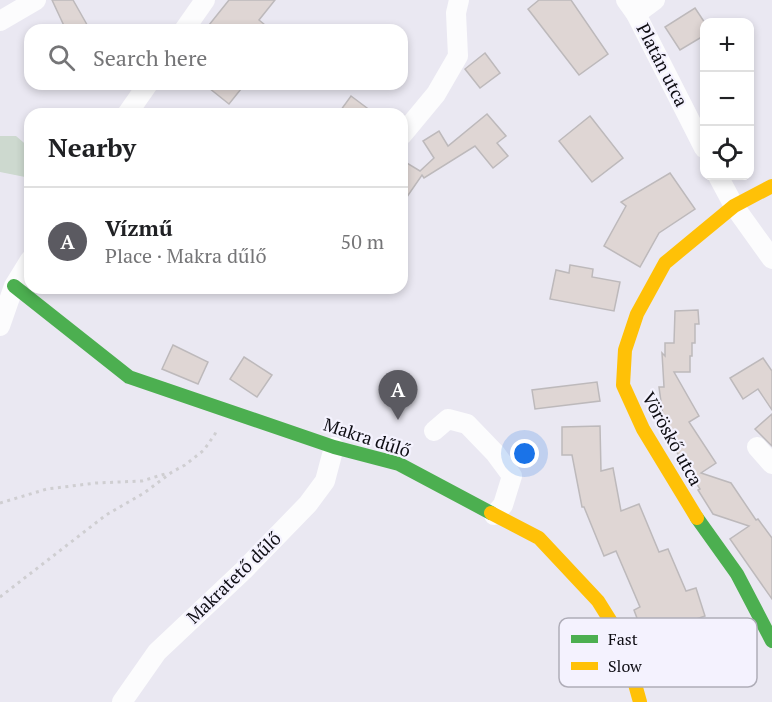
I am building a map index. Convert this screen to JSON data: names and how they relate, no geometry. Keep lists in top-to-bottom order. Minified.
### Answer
{"streets":{"street":["Platán utca","Makra dűlő","Vöröskő utca","Makratető dűlő"]},"crossings":[["Makra dűlő","Makratető dűlő"]],"legend":["Fast","Slow"],"page":{"map_buttons":["+","−"],"search":"Search here","heading":"Nearby","list":[{"mark":"A","name":"Vízmű","note":"Place · Makra dűlő","value":"50 m"}],"pins":"A"}}
